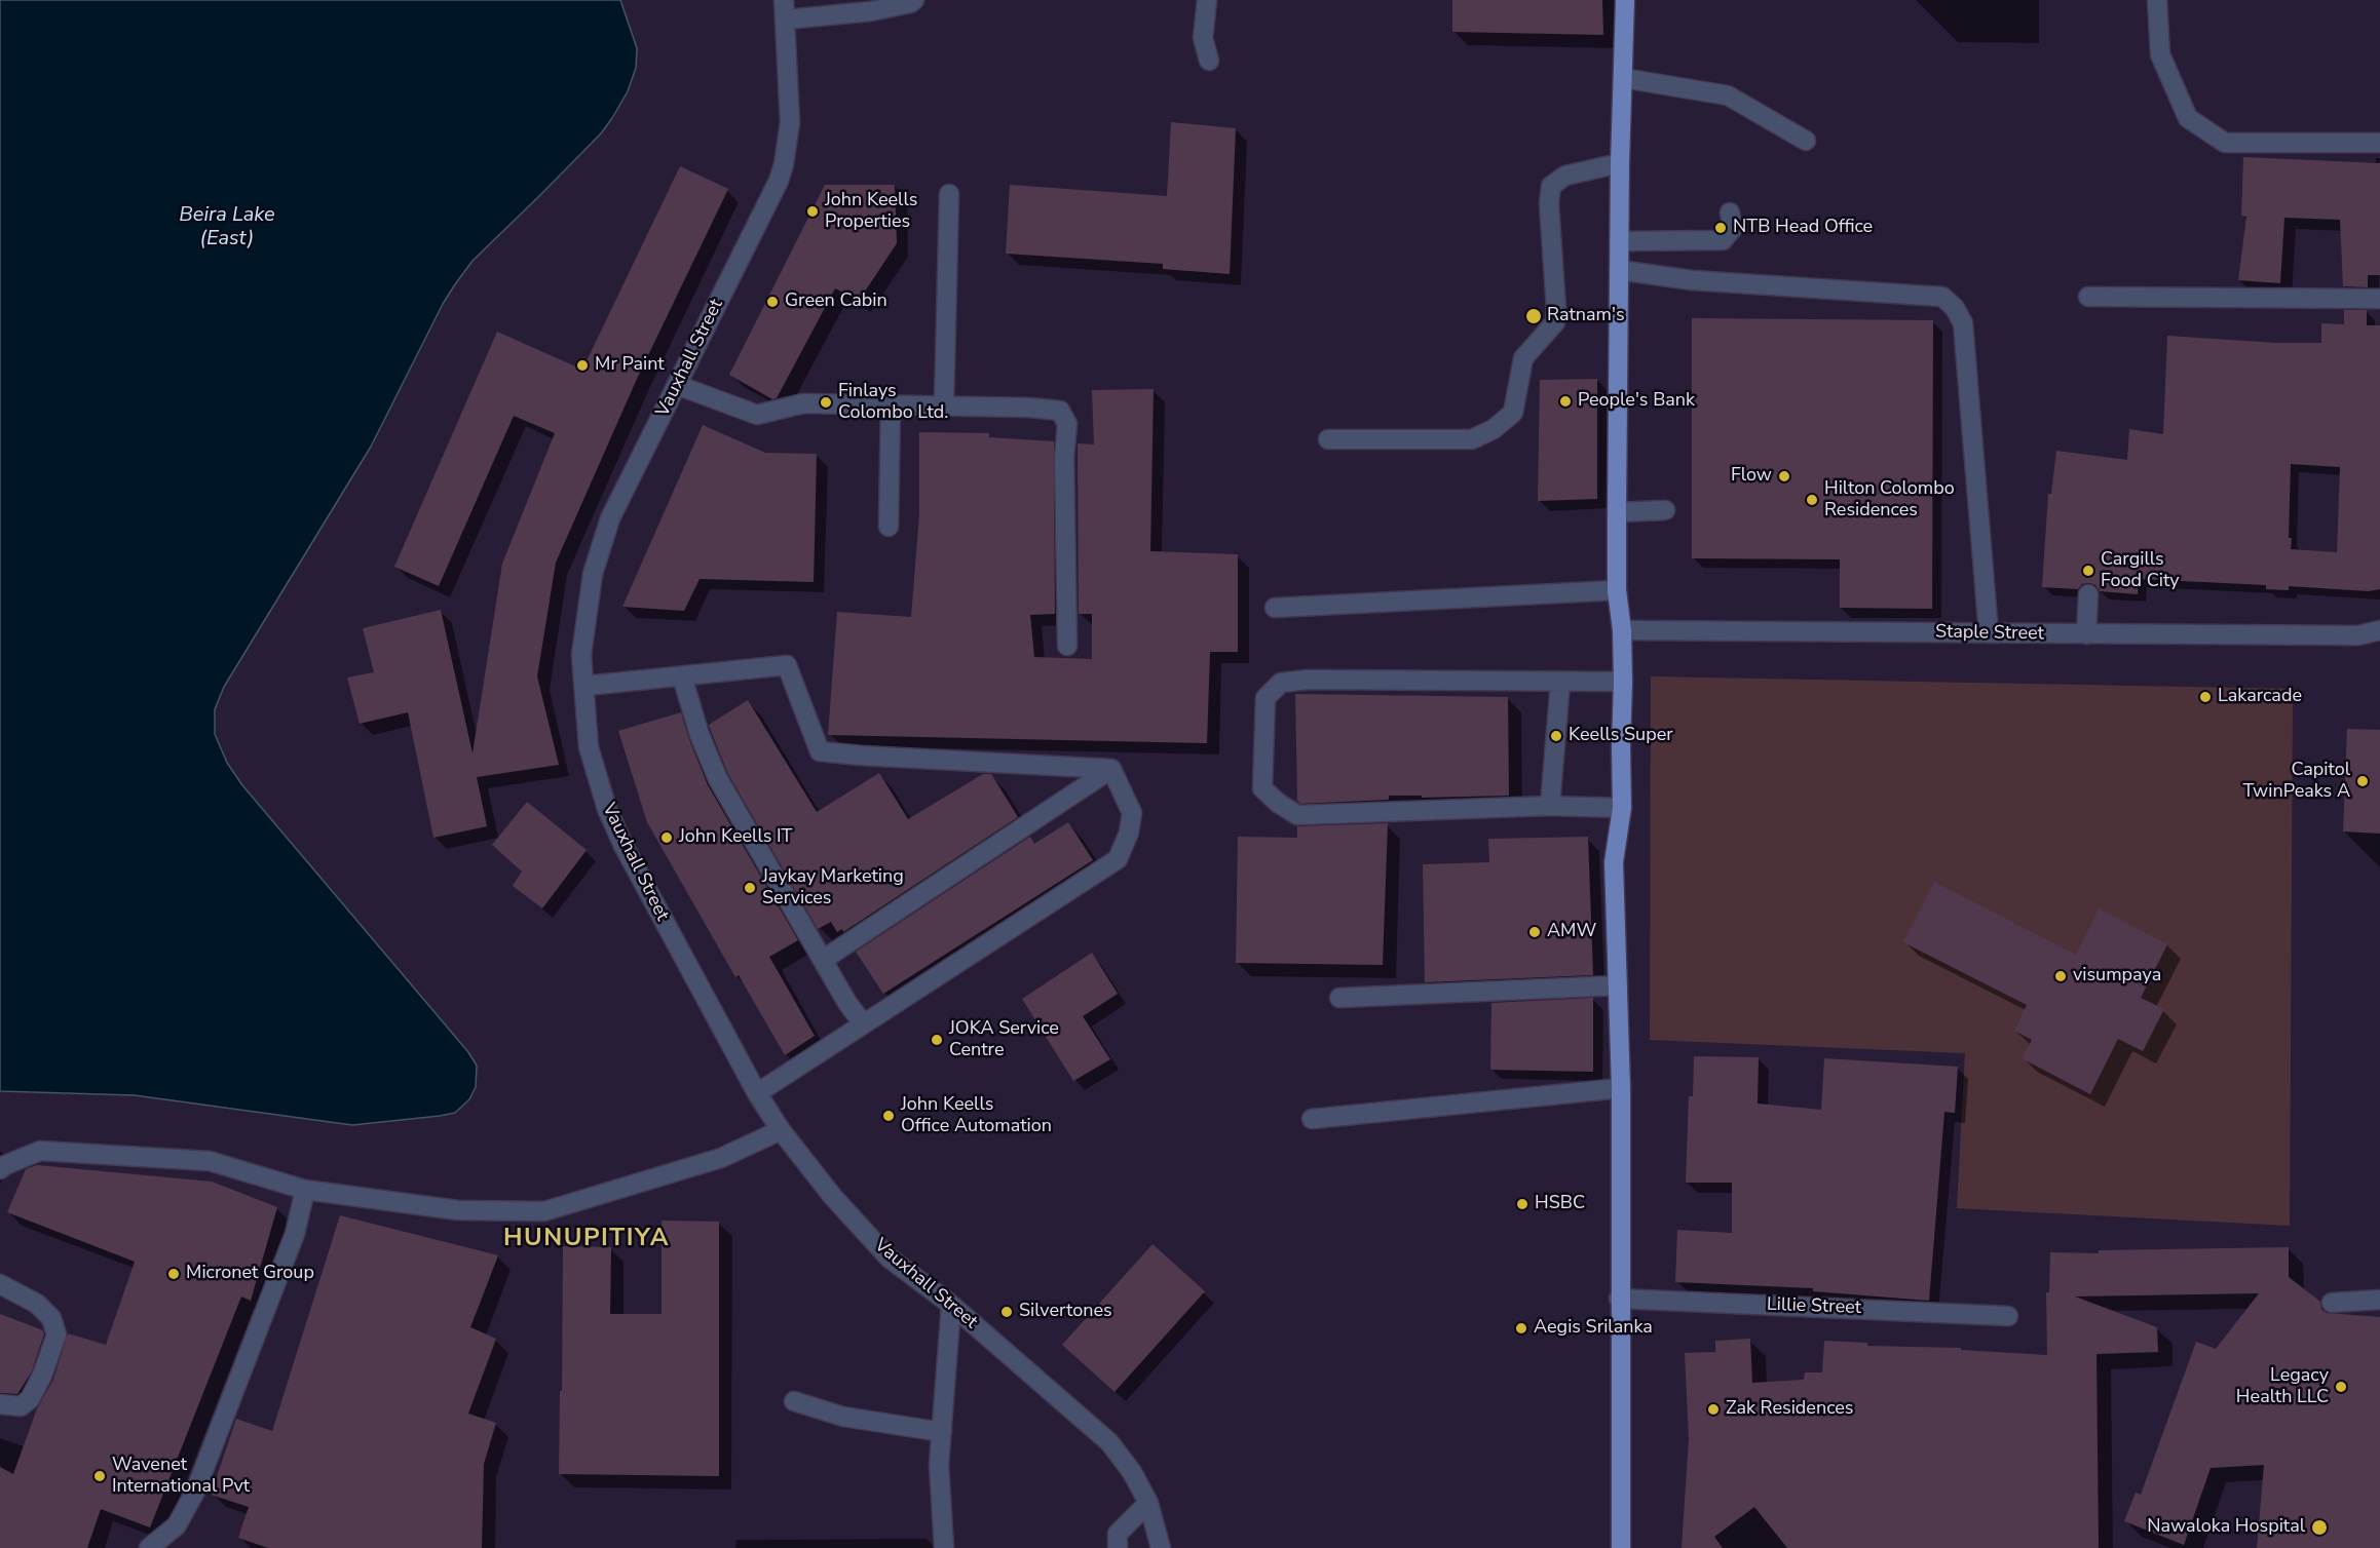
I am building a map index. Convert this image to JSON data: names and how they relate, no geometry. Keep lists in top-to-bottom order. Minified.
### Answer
{"streets":{"street":["Vauxhall Street","Staple Street","Lillie Street"]},"districts":["HUNUPITIYA"],"water":["Beira Lake (East)"],"places":["John Keells Properties","NTB Head Office","Green Cabin","Ratnam's","Mr Paint","People's Bank","Finlays Colombo Ltd.","Flow","Hilton Colombo Residences","Cargills Food City","Lakarcade","Keells Super","Capitol TwinPeaks A","John Keells IT","Jaykay Marketing Services","AMW","visumpaya","JOKA Service Centre","John Keells Office Automation","HSBC","Micronet Group","Silvertones","Aegis Srilanka","Legacy Health LLC","Zak Residences","Wavenet International Pvt","Nawaloka Hospital"]}
